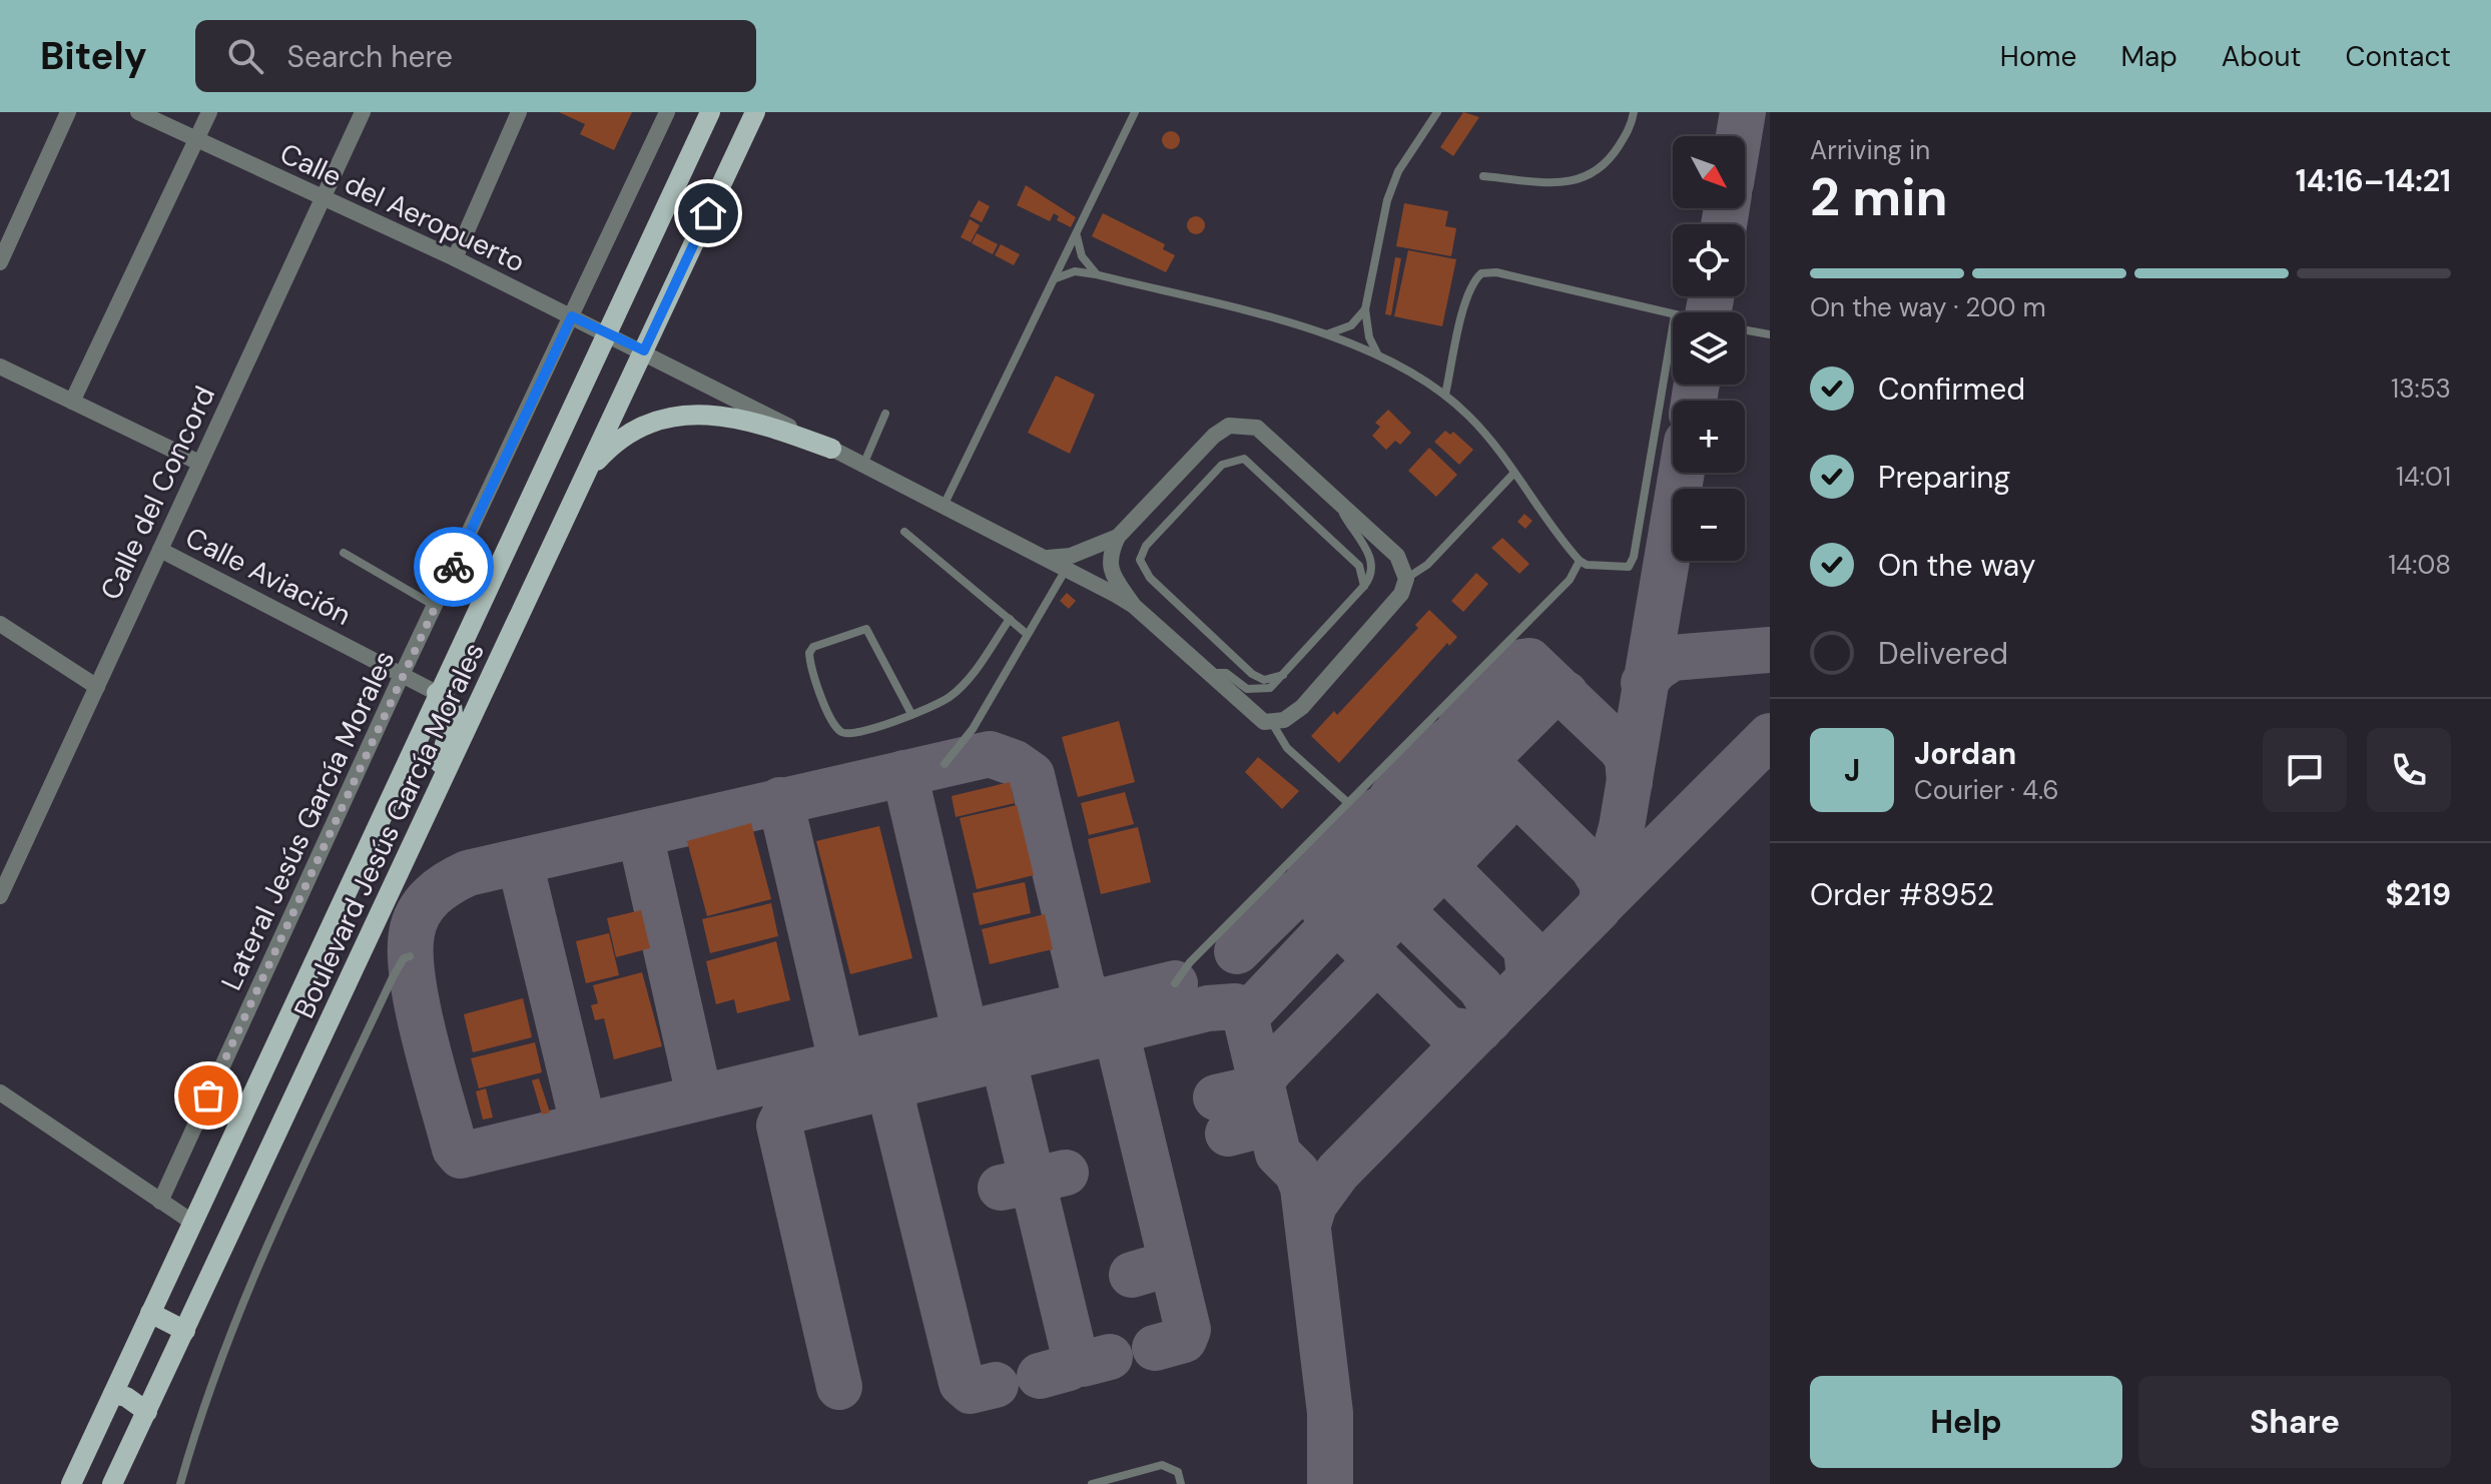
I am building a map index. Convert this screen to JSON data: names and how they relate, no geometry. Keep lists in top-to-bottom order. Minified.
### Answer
{"streets":{"main road":["Boulevard Jesús García Morales"],"street":["Calle del Aeropuerto","Calle del Concord","Calle Aviación","Lateral Jesús García Morales"]},"crossings":[["Calle del Aeropuerto","Calle del Concord"],["Calle del Aeropuerto","Lateral Jesús García Morales"],["Calle del Aeropuerto","Boulevard Jesús García Morales"],["Calle del Concord","Calle Aviación"],["Calle Aviación","Lateral Jesús García Morales"],["Calle Aviación","Boulevard Jesús García Morales"]],"north":"bottom right","page":{"header":"Bitely","search":"Search here","nav":["Home","Map","About","Contact"],"heading":["2 min","Arriving in","14:16–14:21"],"panel":["Jordan","Courier · 4.6","Order #8952","$219"],"map_buttons":["+","−"],"bar":"On the way · 200 m","list":[["Confirmed","13:53"],["Preparing","14:01"],["On the way","14:08"],"Delivered"],"round":"J","buttons":["Help","Share"]}}
